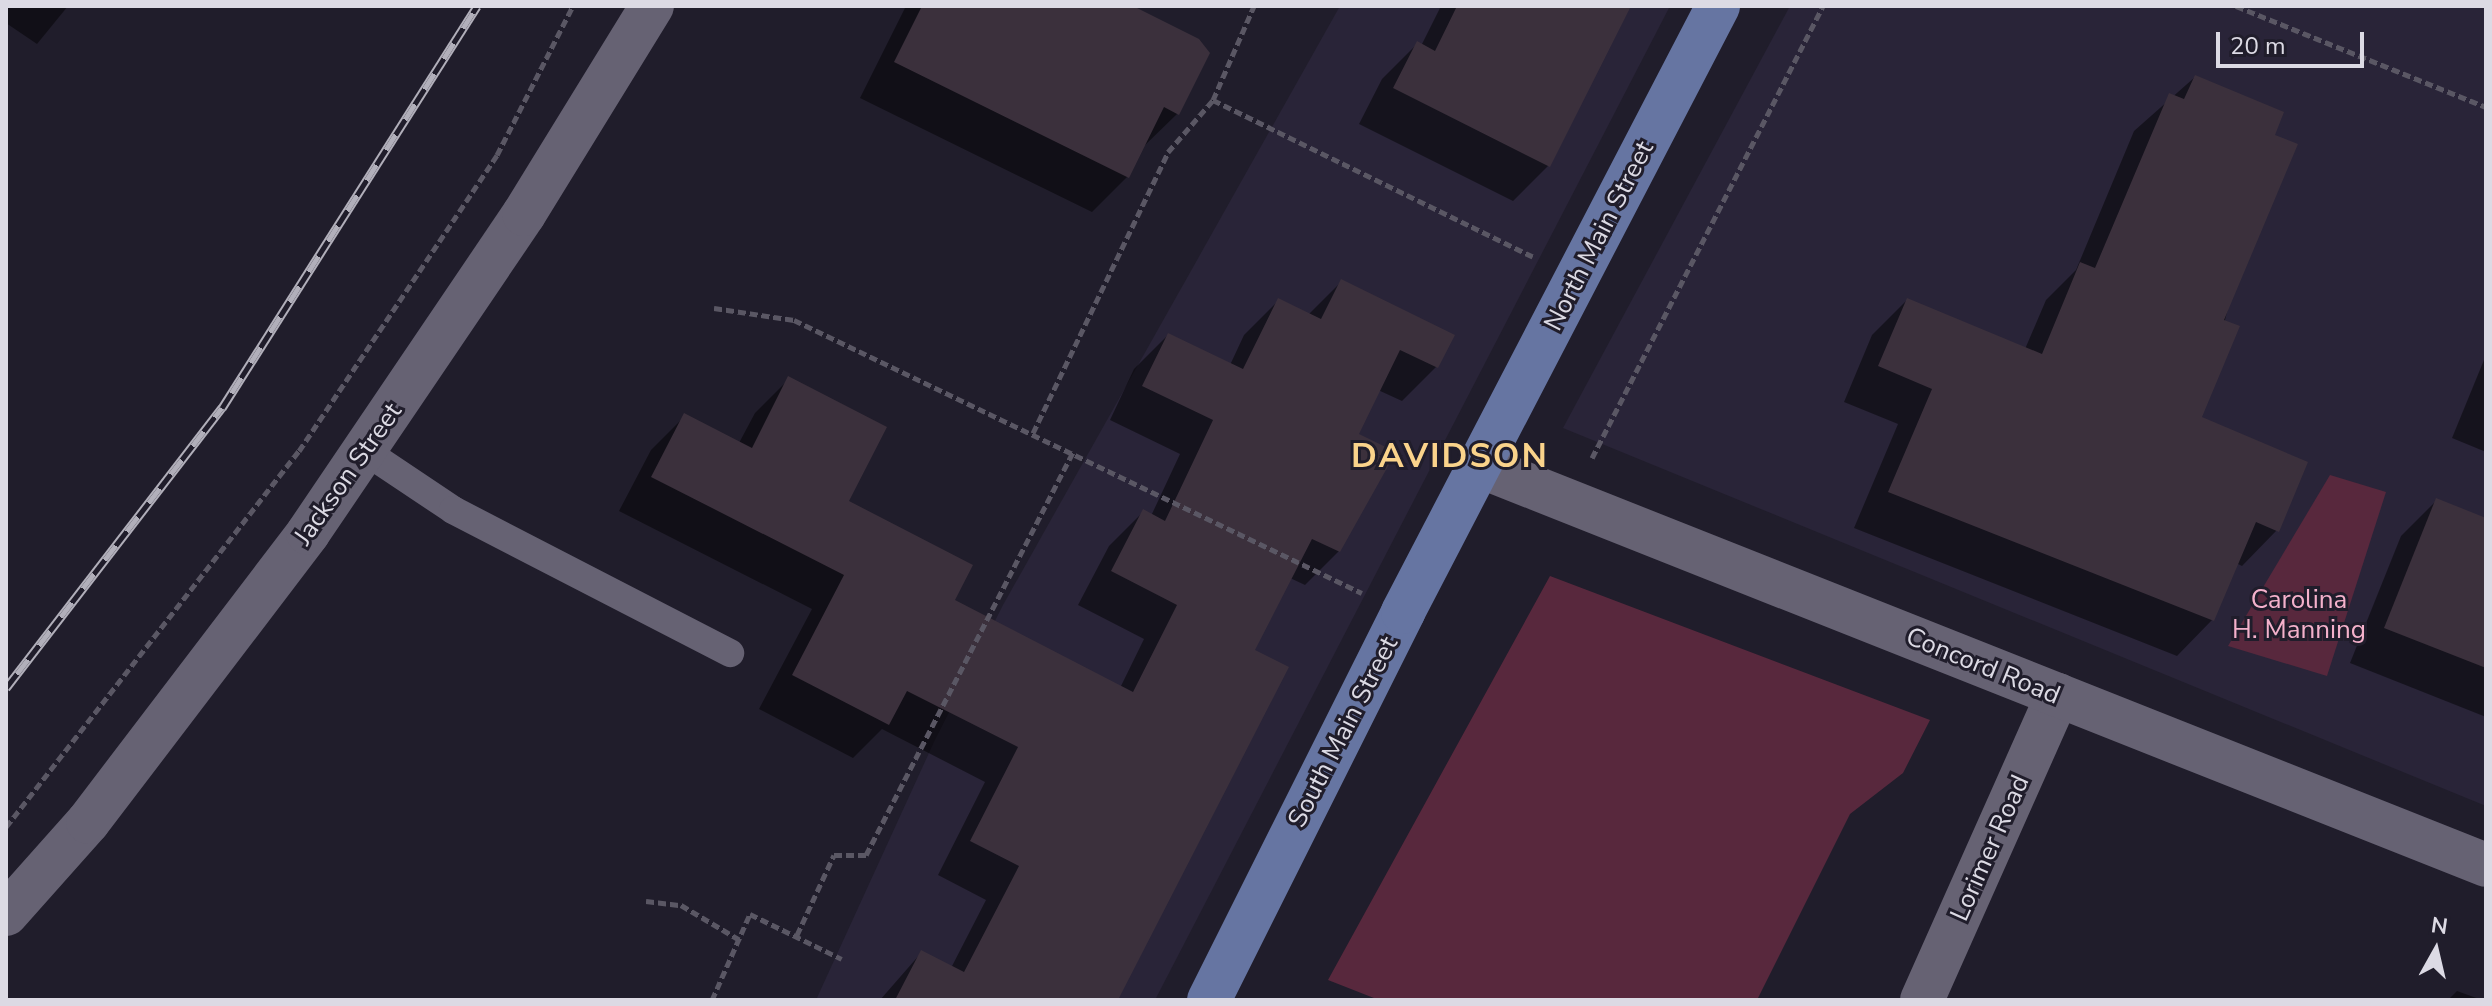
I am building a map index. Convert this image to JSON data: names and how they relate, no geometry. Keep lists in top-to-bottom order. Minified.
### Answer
{"streets":{"main road":["North Main Street","South Main Street"],"street":["Jackson Street","Concord Road","Lorimer Road"]},"crossings":[["North Main Street","Concord Road"],["North Main Street","South Main Street"],["Concord Road","South Main Street"],["Concord Road","Lorimer Road"]],"districts":["DAVIDSON"],"parks":["Carolina H. Manning"],"scale_bar":"20 m","north":"top"}
